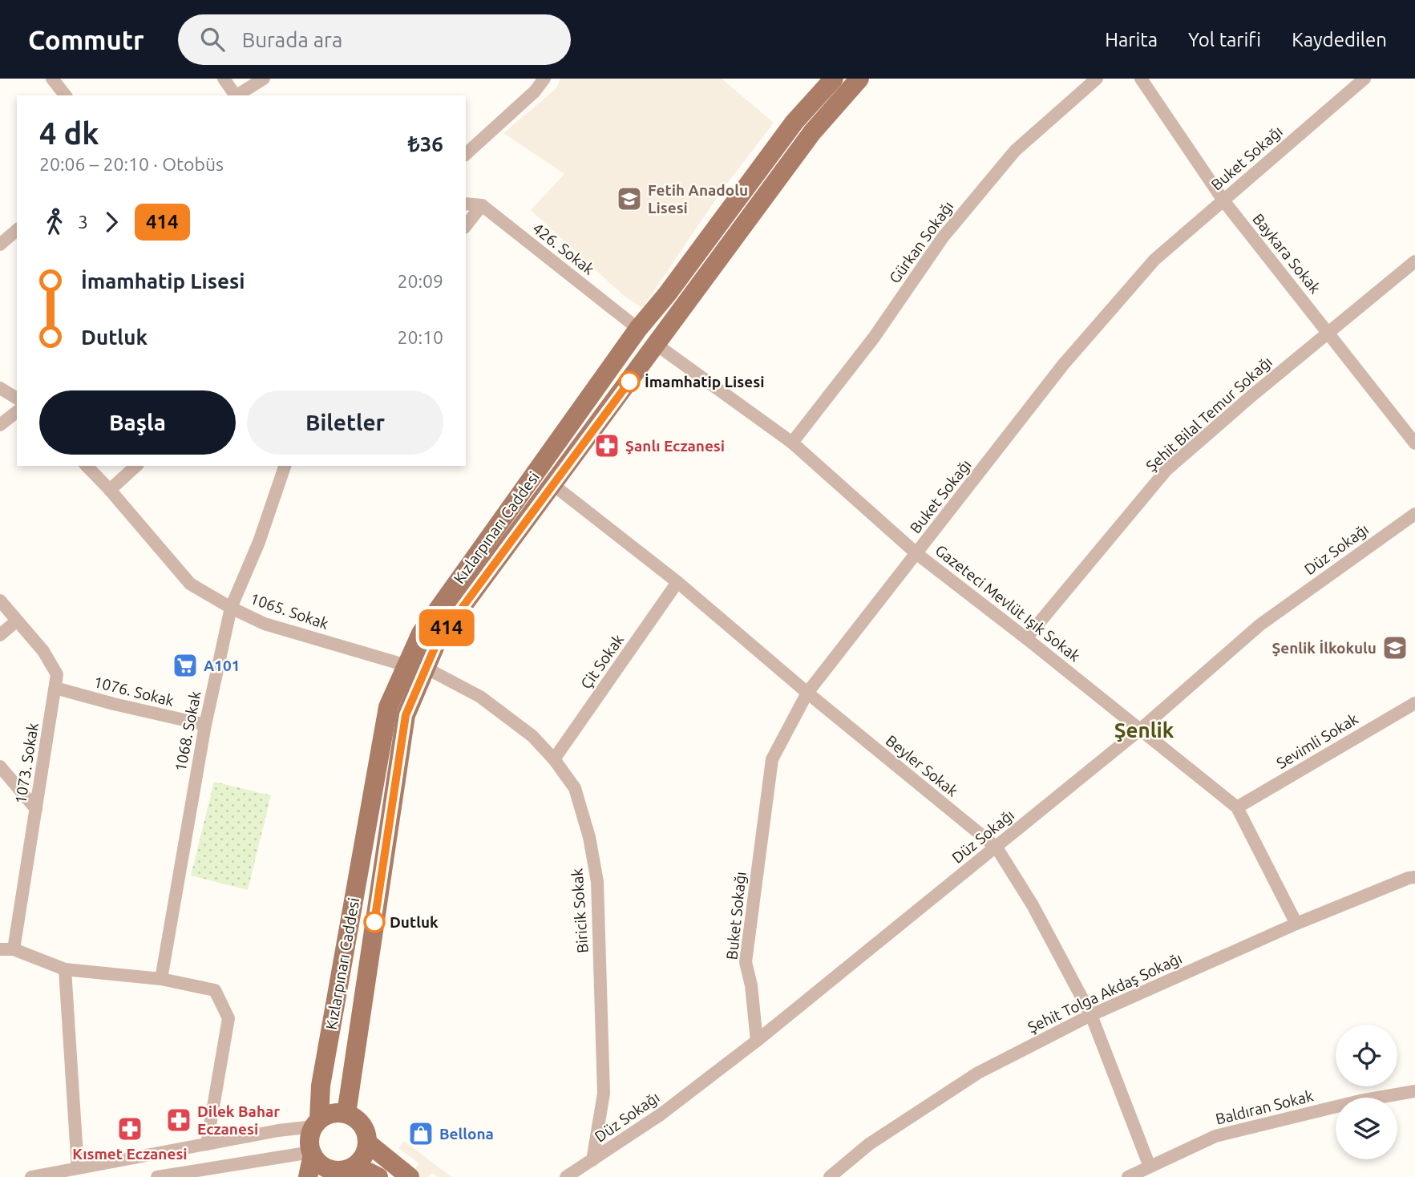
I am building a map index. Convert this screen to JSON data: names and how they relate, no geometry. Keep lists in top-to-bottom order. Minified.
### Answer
{"streets":{"main road":["Kızlarpınarı Caddesi"],"street":["Buket Sokağı","Gürkan Sokağı","426. Sokak","Baykara Sokak","Şehit Bilal Temur Sokağı","Düz Sokağı","Gazeteci Mevlüt Işık Sokak","1065. Sokak","Çit Sokak","1076. Sokak","1068. Sokak","Sevimli Sokak","1073. Sokak","Beyler Sokak","Biricik Sokak","Şehit Tolga Akdaş Sokağı","Baldıran Sokak"]},"crossings":[["Buket Sokağı","Baykara Sokak"],["Buket Sokağı","Düz Sokağı"],["Buket Sokağı","Gazeteci Mevlüt Işık Sokak"],["Buket Sokağı","Beyler Sokak"],["Gürkan Sokağı","Gazeteci Mevlüt Işık Sokak"],["426. Sokak","Kızlarpınarı Caddesi"],["Baykara Sokak","Şehit Bilal Temur Sokağı"],["Şehit Bilal Temur Sokağı","Gazeteci Mevlüt Işık Sokak"],["Kızlarpınarı Caddesi","Gazeteci Mevlüt Işık Sokak"],["Kızlarpınarı Caddesi","1065. Sokak"],["Kızlarpınarı Caddesi","Beyler Sokak"],["Kızlarpınarı Caddesi","Biricik Sokak"],["Düz Sokağı","Gazeteci Mevlüt Işık Sokak"],["Düz Sokağı","Beyler Sokak"],["Düz Sokağı","Biricik Sokak"],["Gazeteci Mevlüt Işık Sokak","Sevimli Sokak"],["Gazeteci Mevlüt Işık Sokak","Şehit Tolga Akdaş Sokağı"],["1065. Sokak","1068. Sokak"],["1065. Sokak","Biricik Sokak"],["Çit Sokak","Beyler Sokak"],["Çit Sokak","Biricik Sokak"],["1076. Sokak","1068. Sokak"],["1076. Sokak","1073. Sokak"],["Beyler Sokak","Şehit Tolga Akdaş Sokağı"],["Beyler Sokak","Baldıran Sokak"]],"districts":["Şenlik"],"places":{"school or university":["Fetih Anadolu Lisesi","Şenlik İlkokulu"],"other":["İmamhatip Lisesi","Dutluk"],"pharmacy":["Şanlı Eczanesi","Dilek Bahar Eczanesi","Kısmet Eczanesi"],"supermarket":["A101"],"shop":["Bellona"]},"lines":["bus line 414"],"page":{"header":"Commutr","search":"Burada ara","nav":["Harita","Yol tarifi","Kaydedilen"],"on_map":"414","heading":["4 dk","20:06 – 20:10 · Otobüs","₺36"],"legs":["3","414"],"list":[{"name":"İmamhatip Lisesi","value":"20:09"},{"name":"Dutluk","value":"20:10"}],"buttons":["Başla","Biletler"]}}
